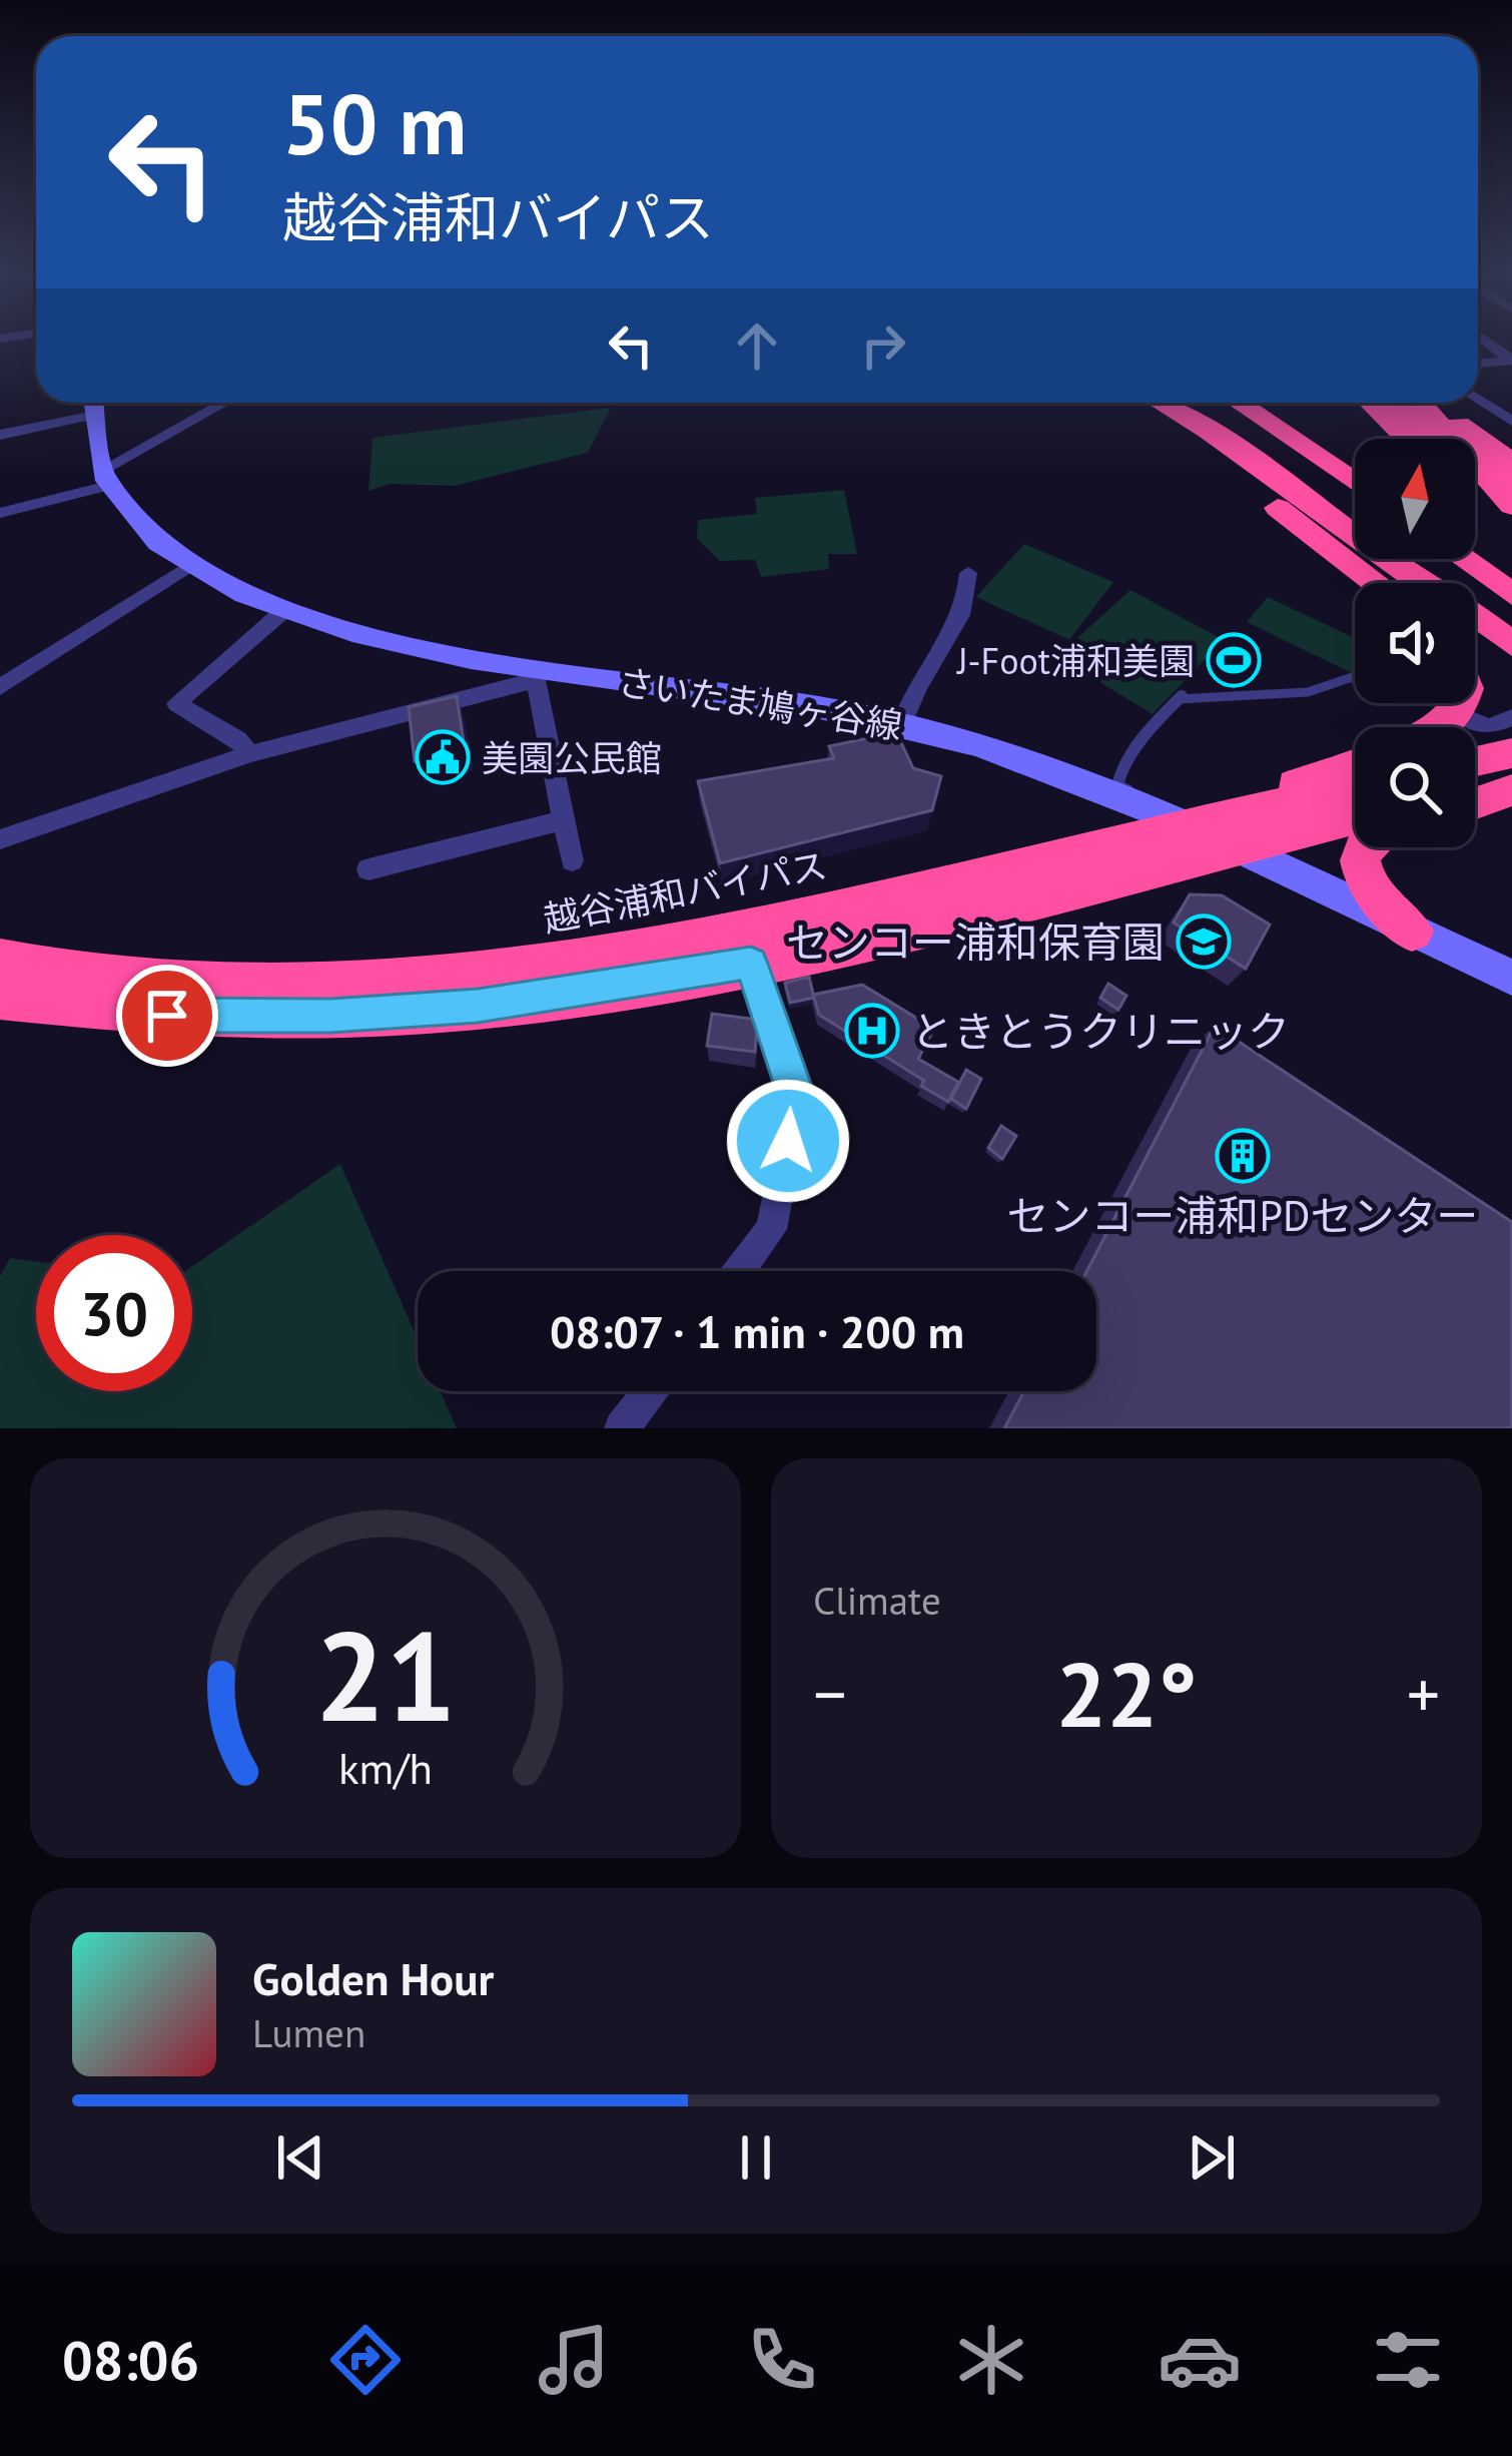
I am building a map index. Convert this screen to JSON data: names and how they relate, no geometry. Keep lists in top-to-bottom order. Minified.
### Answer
{"streets":{"highway":["越谷浦和バイパス"],"main road":["さいたま鳩ヶ谷線"]},"crossings":[["さいたま鳩ヶ谷線","越谷浦和バイパス"]],"places":{"sports":["J-Foot浦和美園"],"public building":["美園公民館"],"school or university":["センコー浦和保育園"],"hospital":["ときとうクリニック"],"building":["センコー浦和PDセンター"]},"north":"top","page":{"turn":["50 m","越谷浦和バイパス"],"limit":"30","trip":"08:07 · 1 min · 200 m","tile":"Climate","heat":["−","22°","+"],"song":["Golden Hour","Lumen"],"tabs":"08:06","gauge":["21","km/h"]}}
